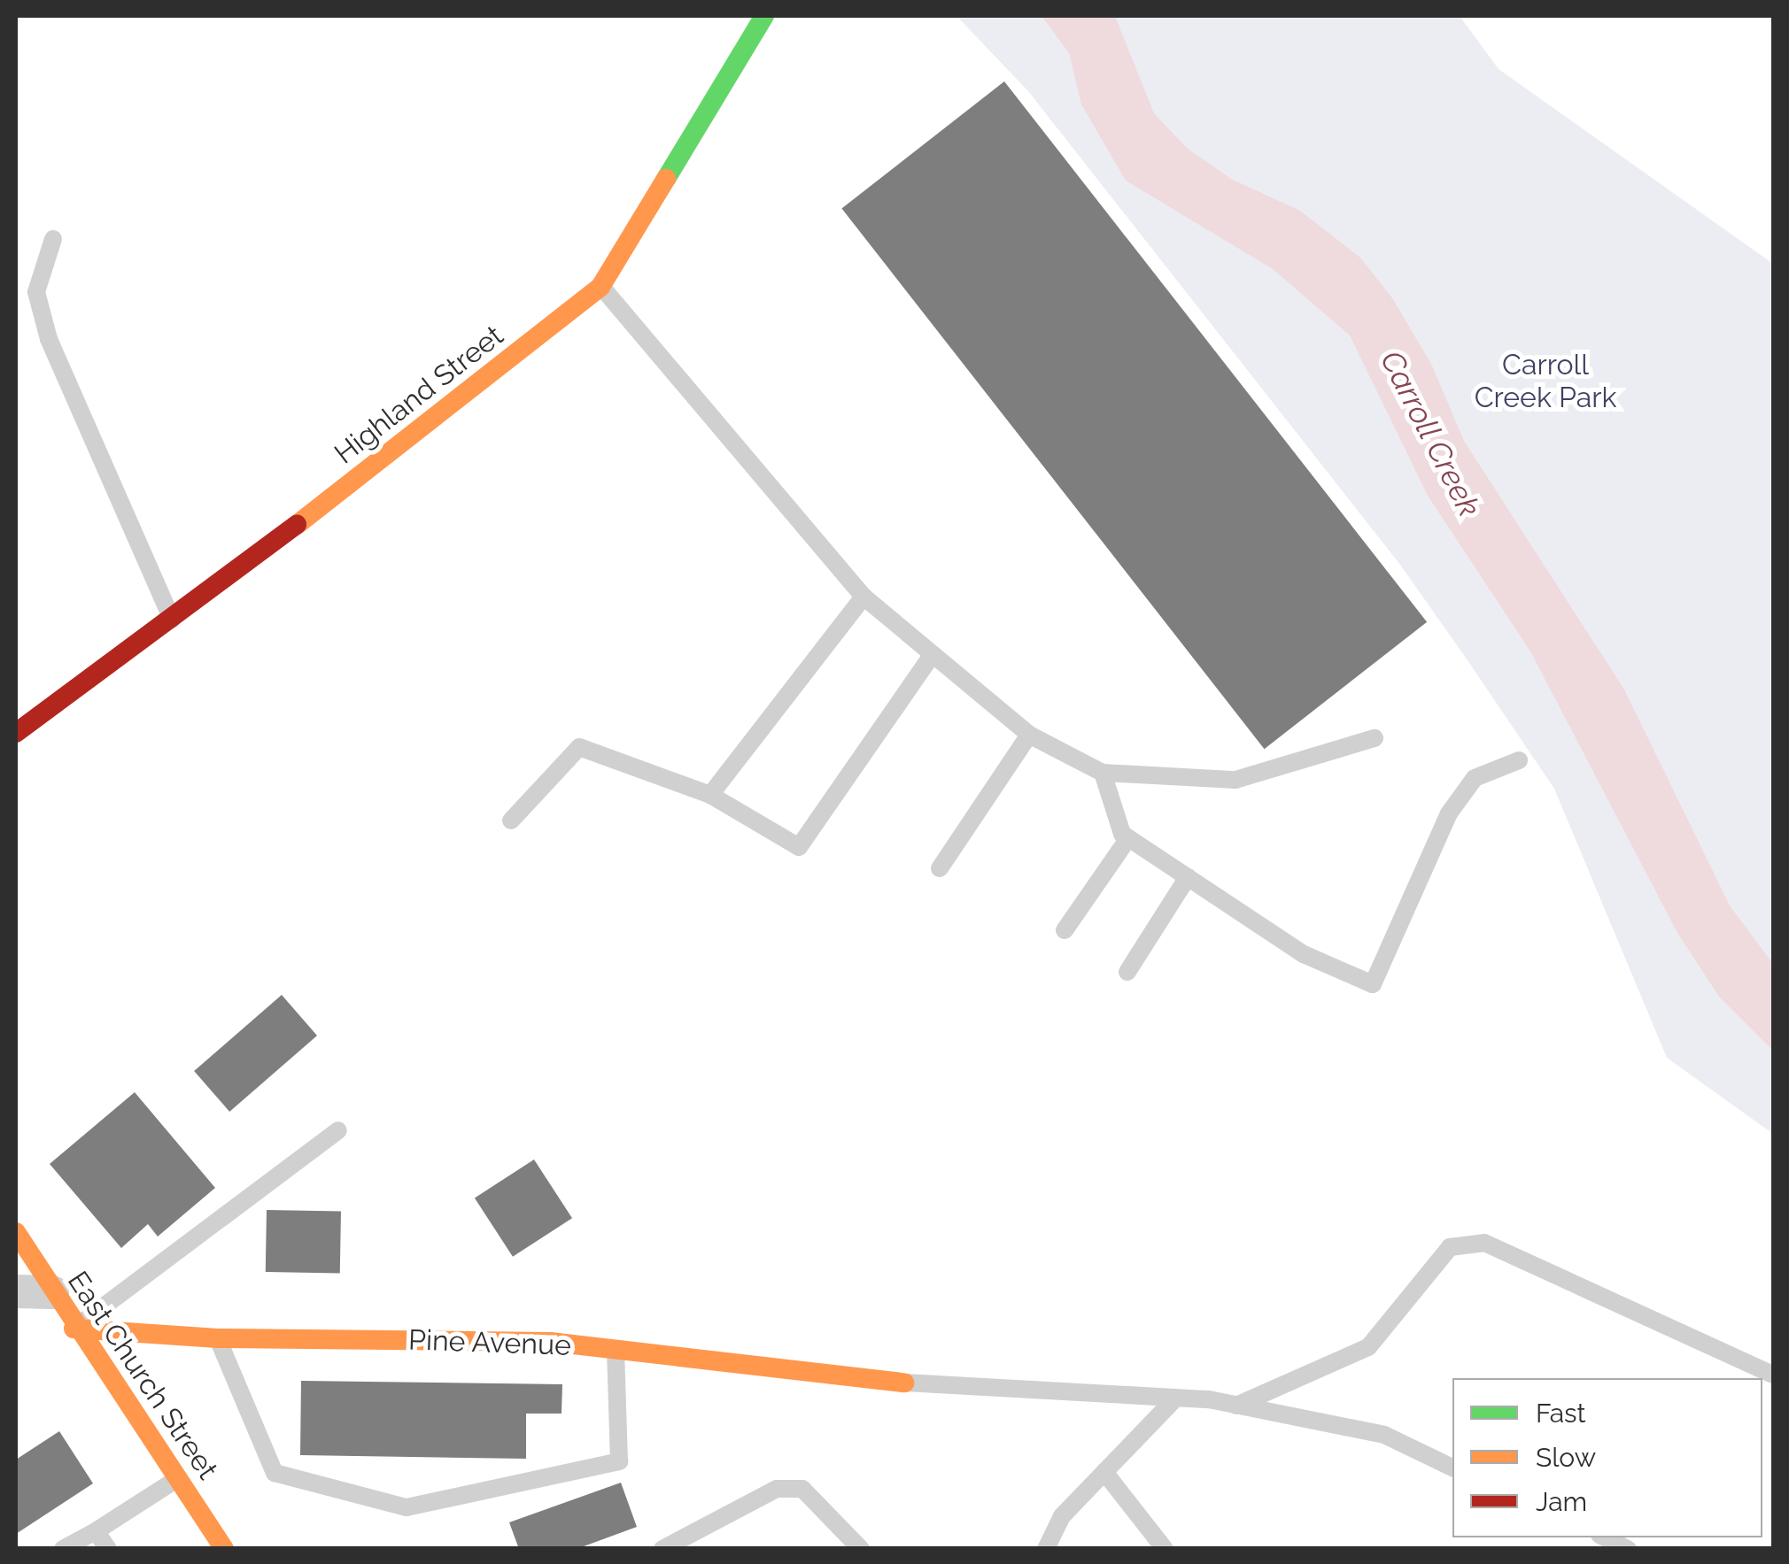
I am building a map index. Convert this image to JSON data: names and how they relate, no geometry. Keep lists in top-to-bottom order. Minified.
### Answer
{"streets":{"street":["Highland Street","Pine Avenue","East Church Street"]},"crossings":[["Pine Avenue","East Church Street"]],"water":["Carroll Creek"],"parks":["Carroll Creek Park"],"legend":["Fast","Slow","Jam"]}
